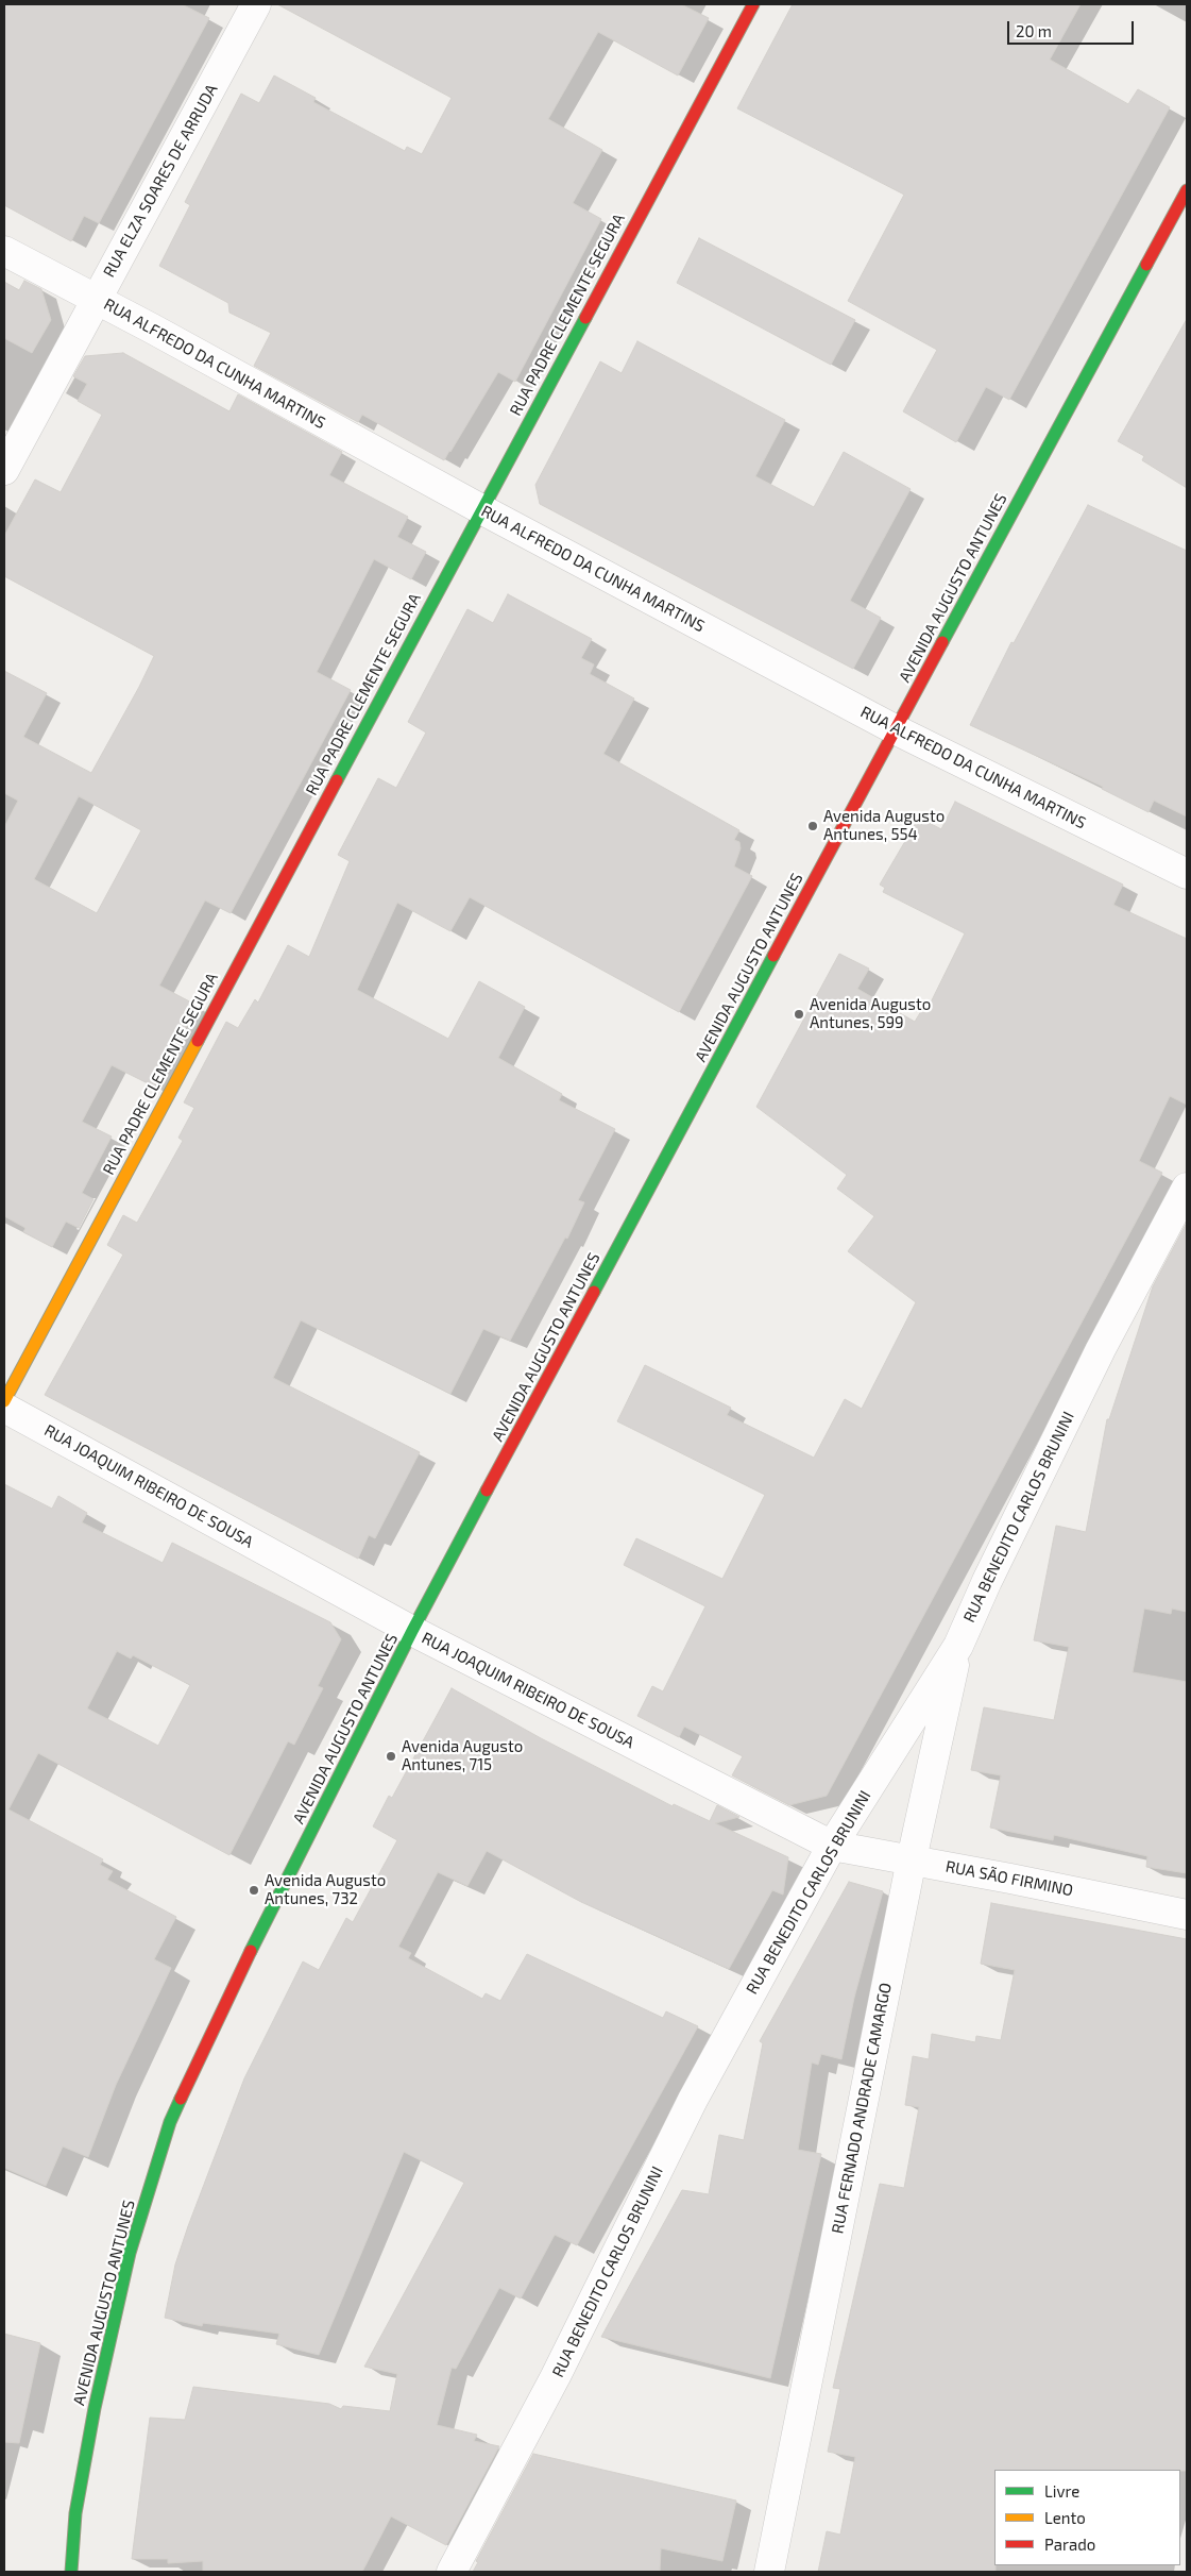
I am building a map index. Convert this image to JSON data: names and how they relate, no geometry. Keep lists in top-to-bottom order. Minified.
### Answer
{"streets":{"street":["RUA ELZA SOARES DE ARRUDA","RUA PADRE CLEMENTE SEGURA","RUA ALFREDO DA CUNHA MARTINS","AVENIDA AUGUSTO ANTUNES","RUA JOAQUIM RIBEIRO DE SOUSA","RUA BENEDITO CARLOS BRUNINI","RUA SÃO FIRMINO","RUA FERNADO ANDRADE CAMARGO"]},"crossings":[["RUA ELZA SOARES DE ARRUDA","RUA ALFREDO DA CUNHA MARTINS"],["RUA PADRE CLEMENTE SEGURA","RUA ALFREDO DA CUNHA MARTINS"],["RUA ALFREDO DA CUNHA MARTINS","AVENIDA AUGUSTO ANTUNES"],["AVENIDA AUGUSTO ANTUNES","RUA JOAQUIM RIBEIRO DE SOUSA"],["RUA JOAQUIM RIBEIRO DE SOUSA","RUA BENEDITO CARLOS BRUNINI"],["RUA JOAQUIM RIBEIRO DE SOUSA","RUA SÃO FIRMINO"],["RUA BENEDITO CARLOS BRUNINI","RUA SÃO FIRMINO"],["RUA BENEDITO CARLOS BRUNINI","RUA FERNADO ANDRADE CAMARGO"],["RUA SÃO FIRMINO","RUA FERNADO ANDRADE CAMARGO"]],"places":["Avenida Augusto Antunes, 554","Avenida Augusto Antunes, 599","Avenida Augusto Antunes, 715","Avenida Augusto Antunes, 732"],"legend":["Livre","Lento","Parado"],"scale_bar":"20 m"}
